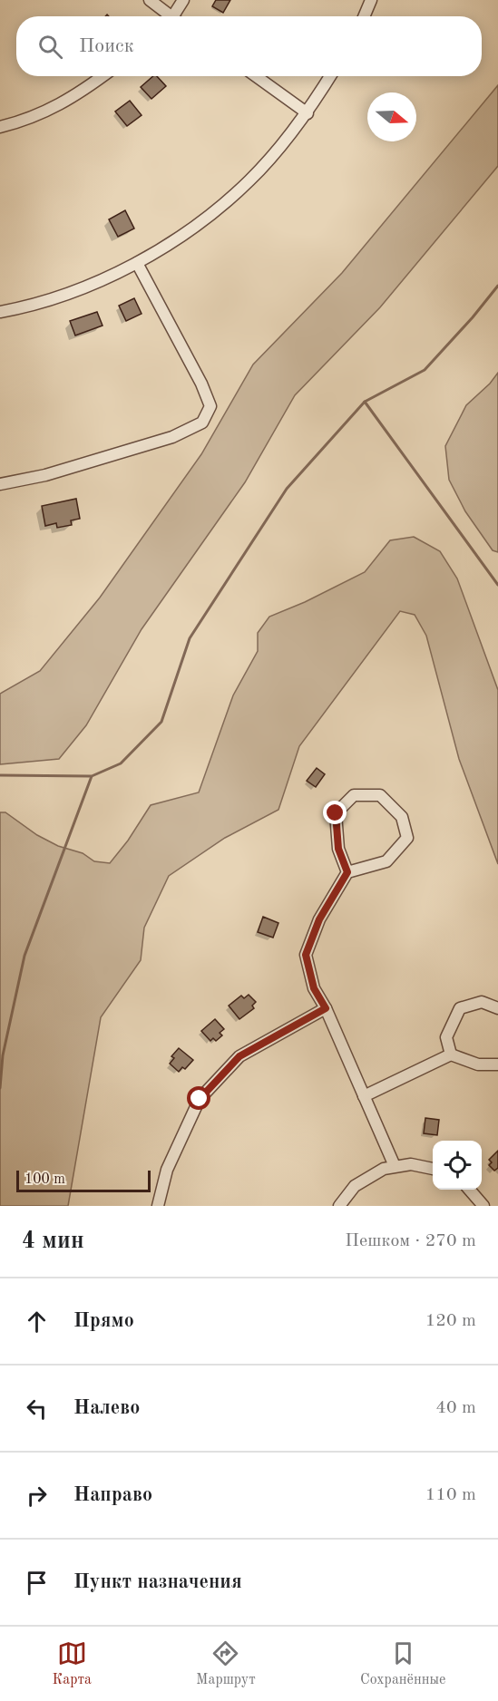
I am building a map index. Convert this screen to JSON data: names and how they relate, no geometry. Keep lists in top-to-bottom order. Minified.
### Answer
{"scale_bar":"100 m","north":"right","page":{"search":"Поиск","scale":"100 m","heading":["4 мин","Пешком · 270 m"],"list":[["Прямо","120 m"],["Налево","40 m"],["Направо","110 m"],"Пункт назначения"],"nav":["Карта","Маршрут","Сохранённые"]}}
